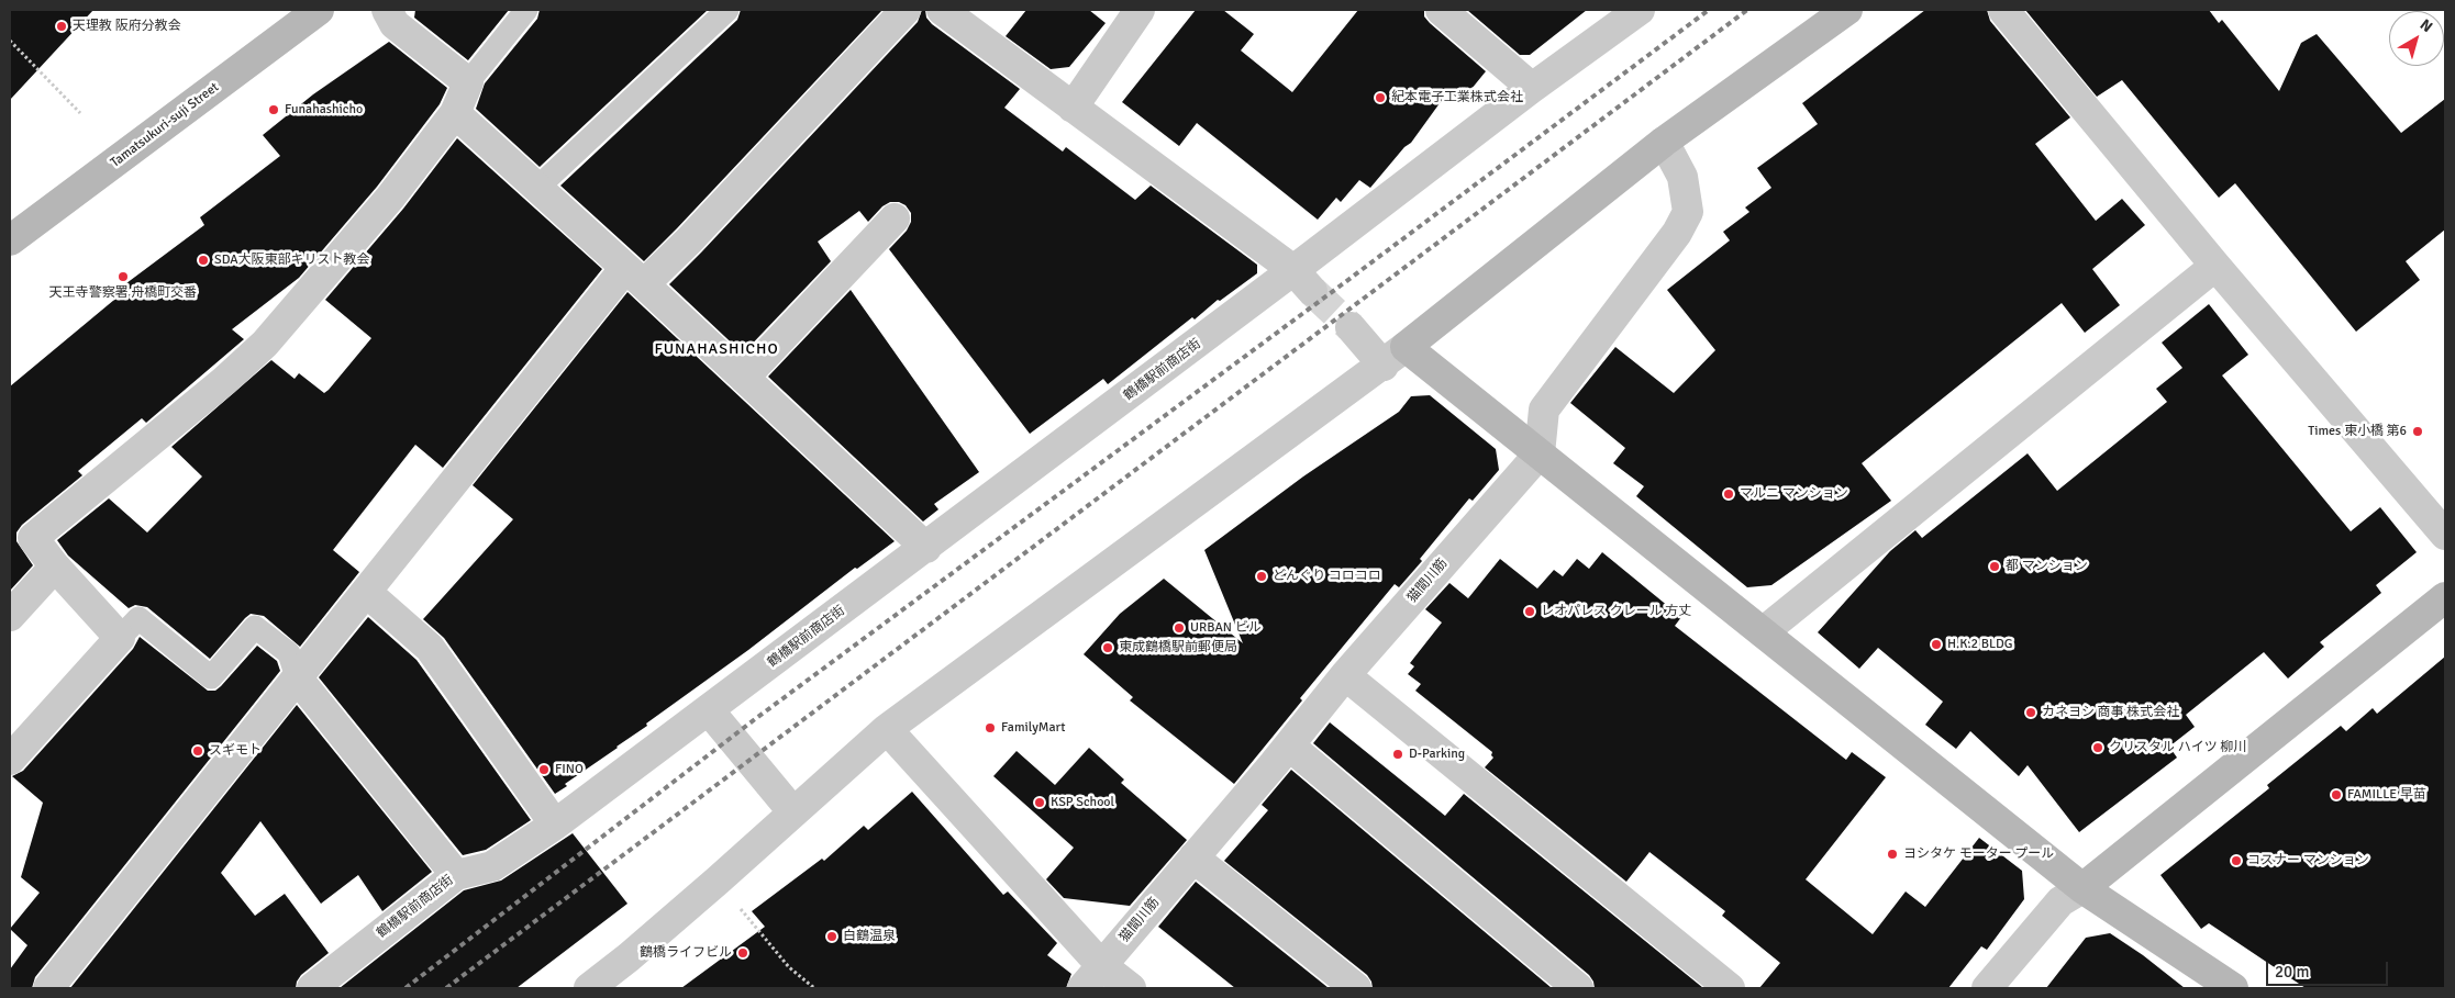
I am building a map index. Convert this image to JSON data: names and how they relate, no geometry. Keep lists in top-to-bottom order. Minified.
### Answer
{"streets":{"street":["Tamatsukuri-suji Street","鶴橋駅前商店街","猫間川筋"]},"districts":["FUNAHASHICHO"],"places":["天理教 阪府分教会","紀本電子工業株式会社","Funahashicho","SDA大阪東部キリスト教会","天王寺警察署 舟橋町交番","Times 東小橋 第6","マルニ マンション","都 マンション","どんぐり コロコロ","レオパレス クレール 方丈","URBAN ビル","H.K.2 BLDG","東成鶴橋駅前郵便局","カネヨシ 商事 株式会社","FamilyMart","クリスタル ハイツ 柳川","スギモト","D-Parking","FINO","FAMILLE 早苗","KSP School","ヨシタケ モーター プール","コスナー マンション","白鶴温泉","鶴橋ライフビル"],"scale_bar":"20 m","north":"top right"}
